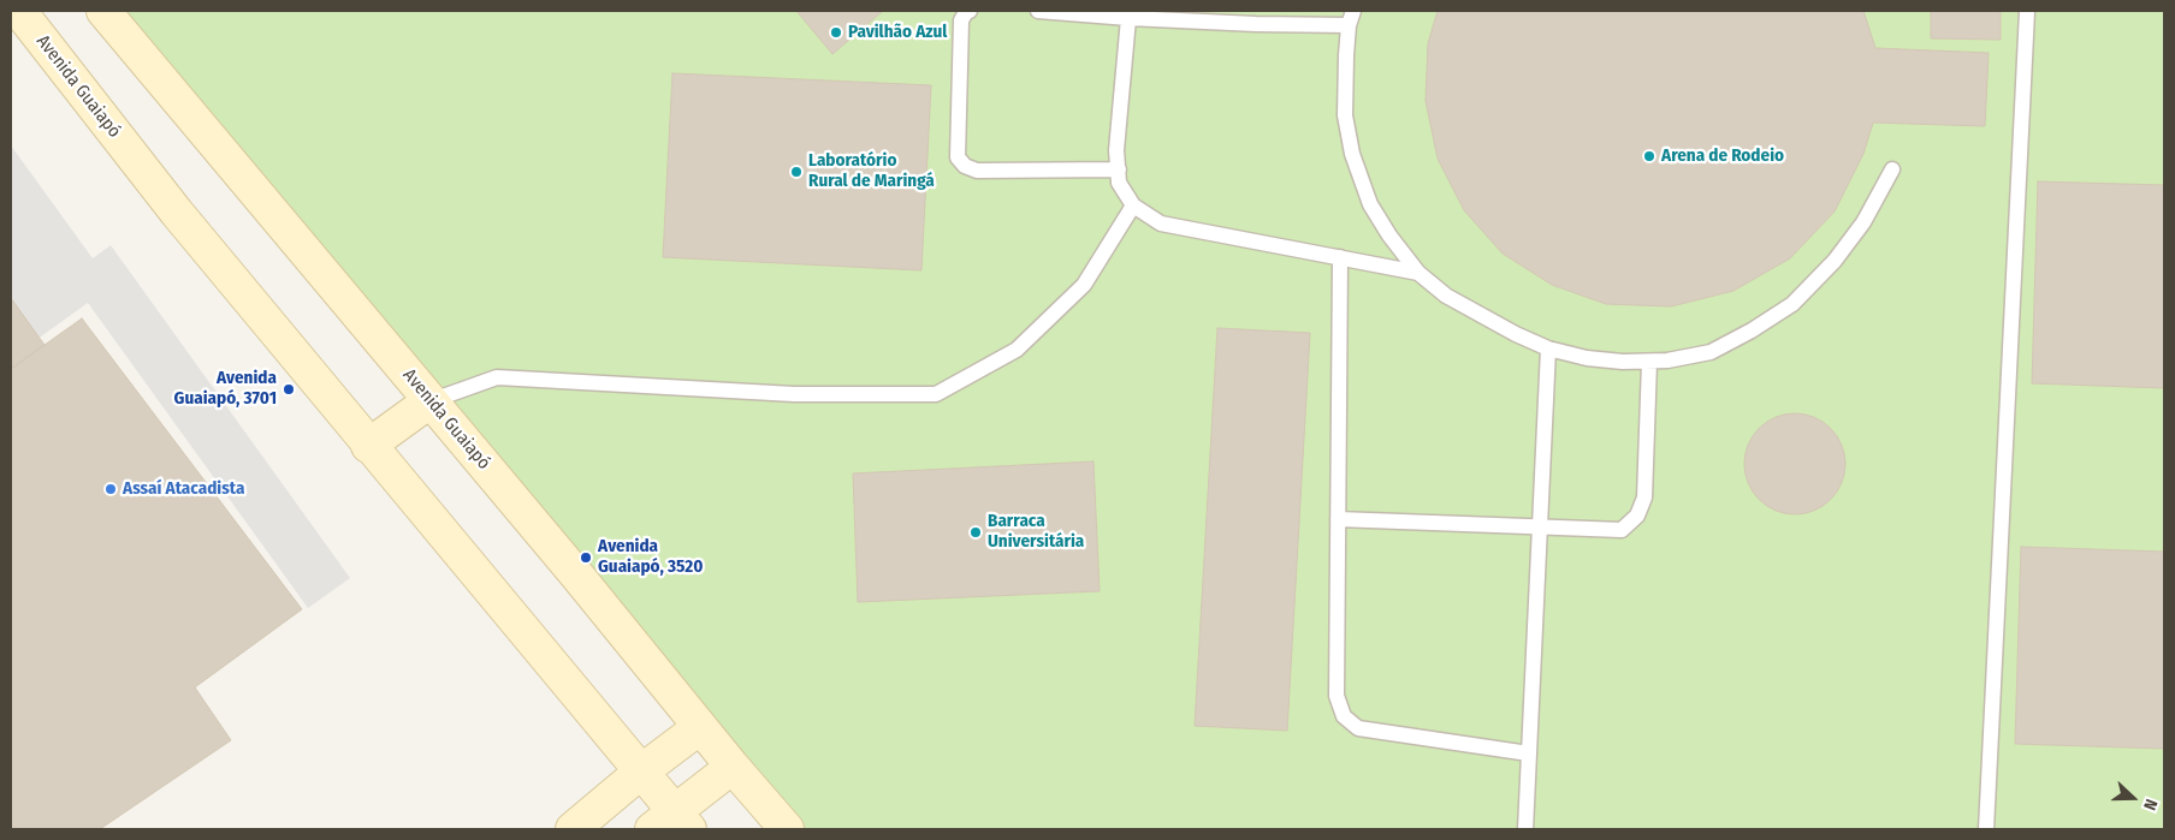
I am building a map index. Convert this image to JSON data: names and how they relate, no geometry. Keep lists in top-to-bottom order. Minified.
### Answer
{"streets":{"main road":["Avenida Guaiapó"]},"places":["Pavilhão Azul","Arena de Rodeio","Laboratório Rural de Maringá","Avenida Guaiapó, 3701","Assaí Atacadista","Barraca Universitária","Avenida Guaiapó, 3520"],"north":"right"}
